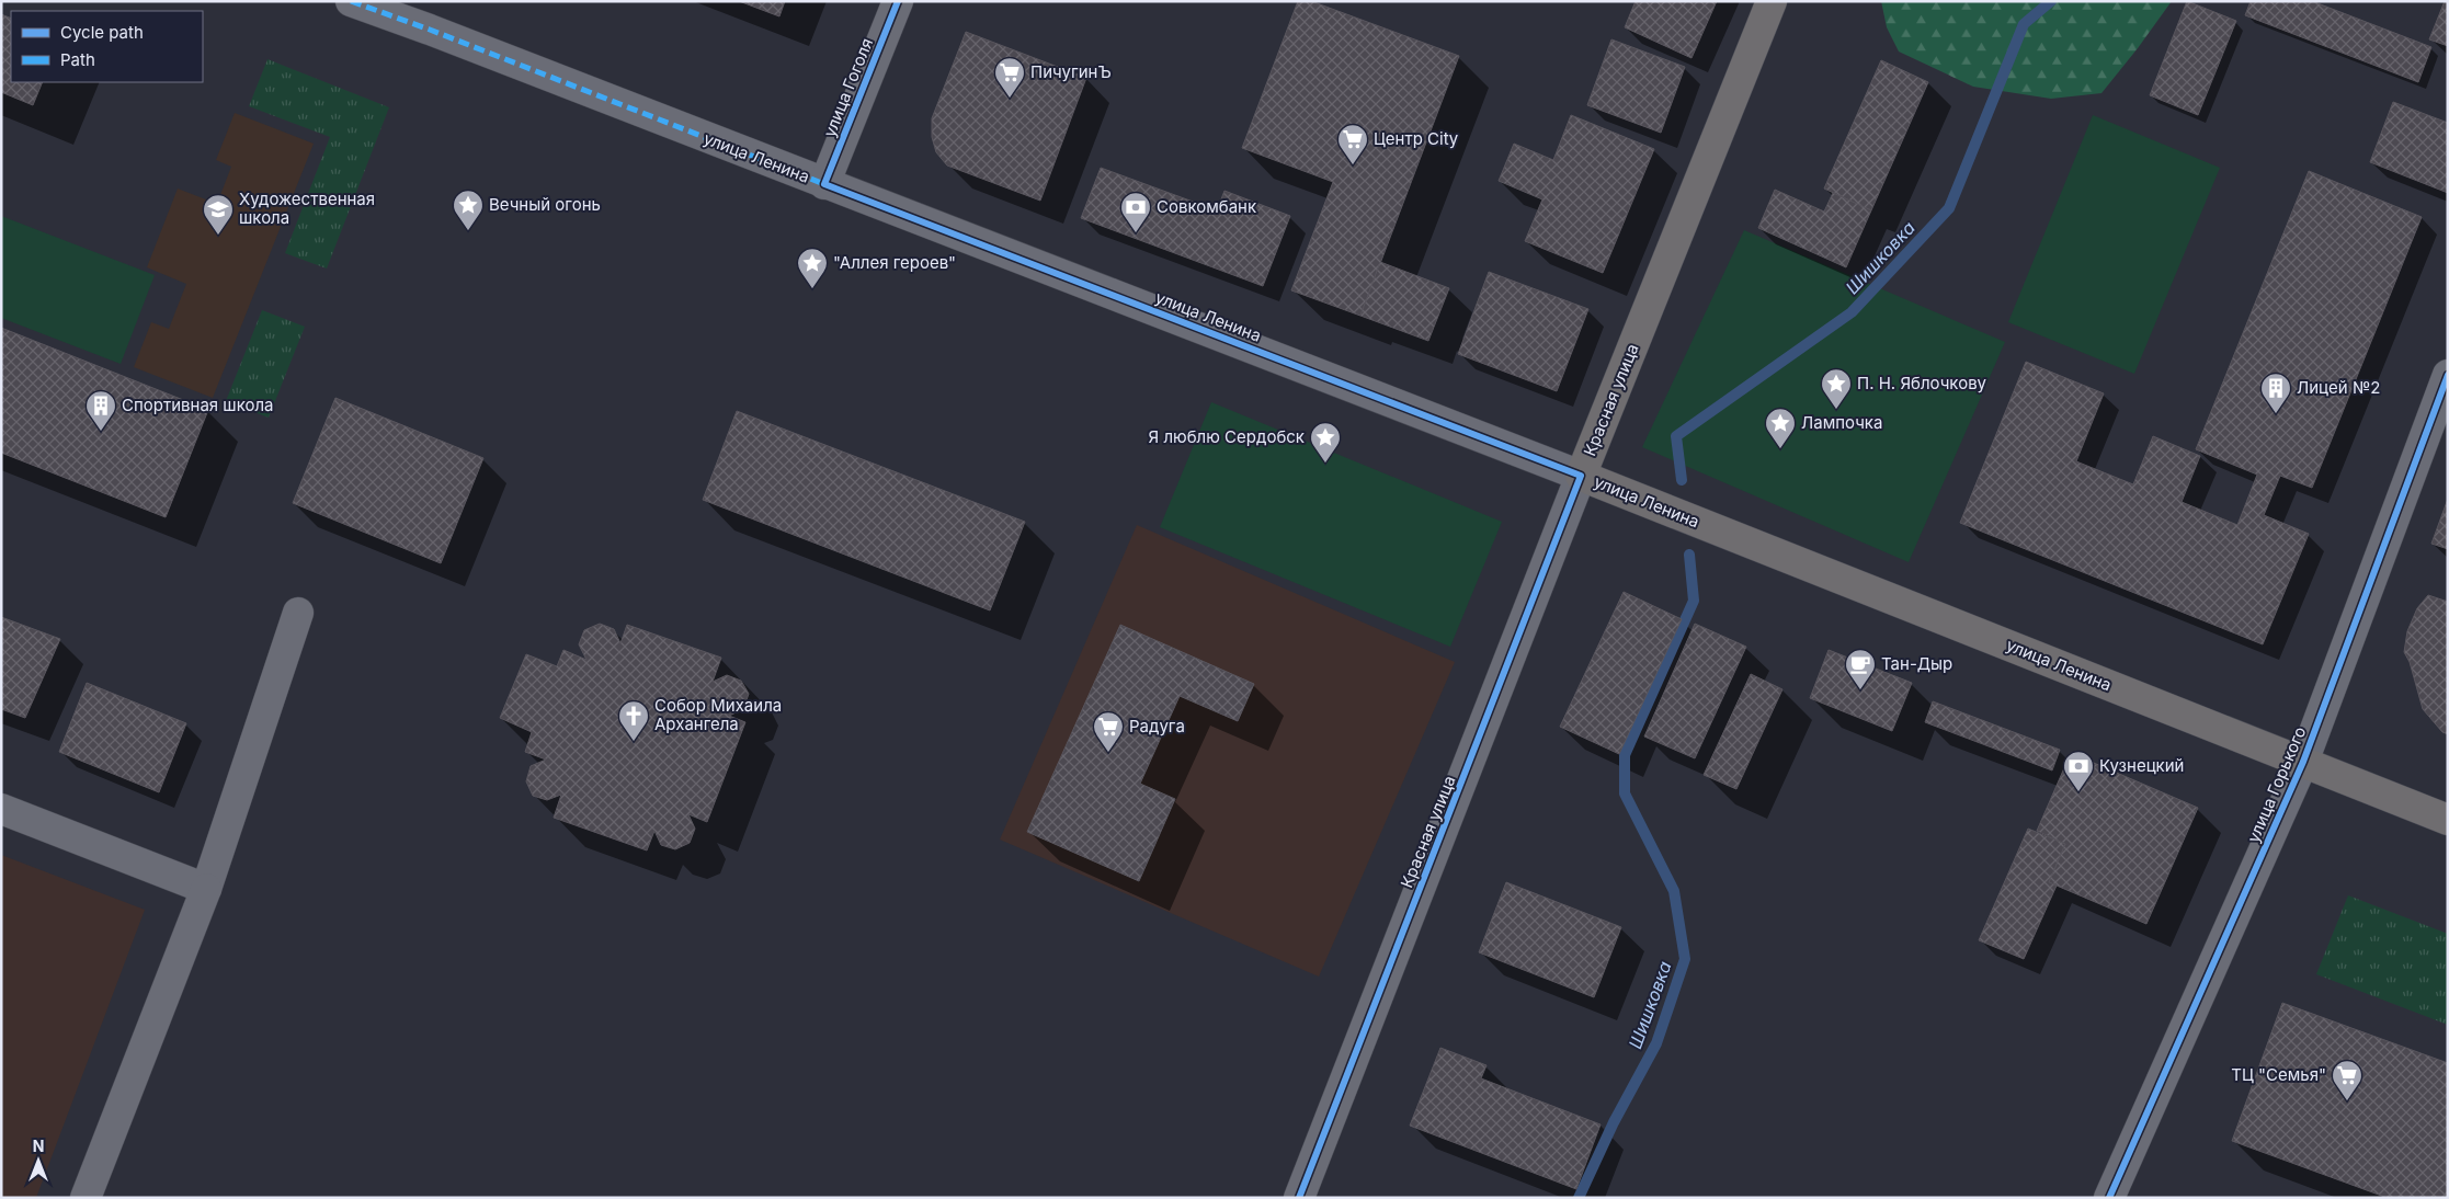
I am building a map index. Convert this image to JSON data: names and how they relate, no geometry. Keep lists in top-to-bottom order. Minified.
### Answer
{"streets":{"main road":["улица Ленина","Красная улица"],"street":["улица Гоголя","улица Горького"]},"crossings":[["улица Гоголя","улица Ленина"],["улица Ленина","Красная улица"],["улица Ленина","улица Горького"]],"water":["Шишковка"],"places":{"supermarket":["ПичугинЪ","Центр City","Радуга","ТЦ \"Семья\""],"place":["Вечный огонь","\"Аллея героев\"","П. Н. Яблочкову","Лампочка","Я люблю Сердобск"],"bank":["Совкомбанк","Кузнецкий"],"school or university":["Художественная школа"],"building":["Лицей №2","Спортивная школа"],"cafe":["Тан-Дыр"],"church":["Собор Михаила Архангела"]},"legend":["Cycle path","Path"],"north":"top"}
